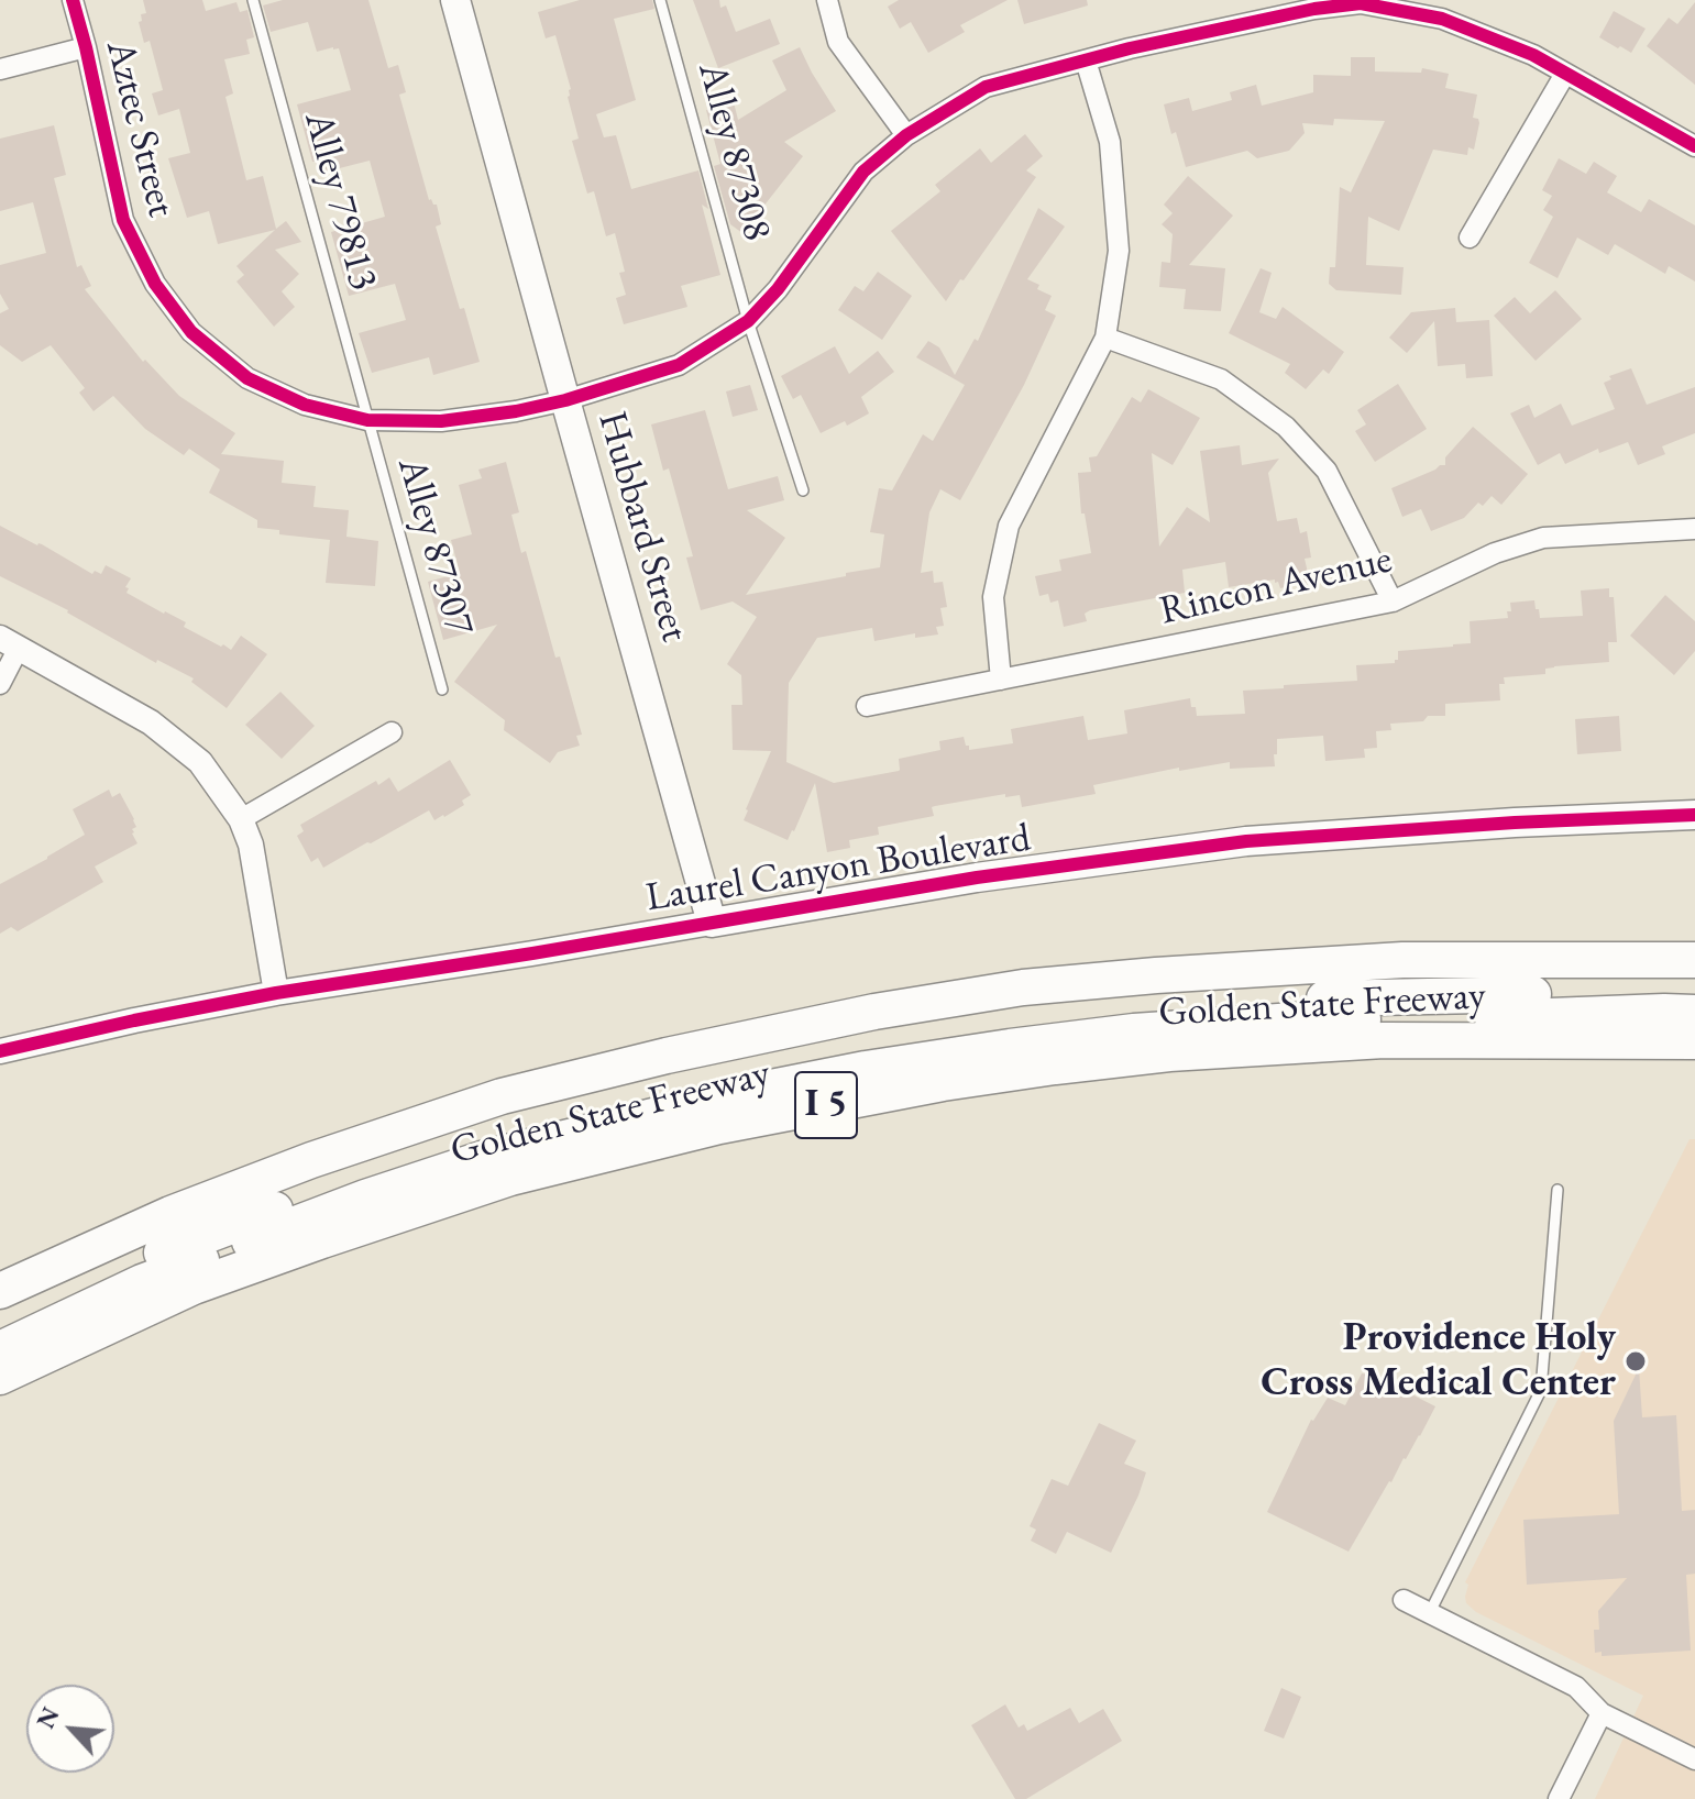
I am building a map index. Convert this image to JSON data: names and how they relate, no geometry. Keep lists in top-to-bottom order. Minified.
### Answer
{"streets":{"highway":["Golden State Freeway","I 5"],"main road":["Hubbard Street","Laurel Canyon Boulevard"],"street":["Aztec Street","Rincon Avenue"],"lane":["Alley 87308","Alley 79813","Alley 87307"]},"crossings":[["Aztec Street","Alley 87308"],["Aztec Street","Alley 79813"],["Aztec Street","Hubbard Street"],["Aztec Street","Alley 87307"],["Alley 79813","Alley 87307"],["Hubbard Street","Laurel Canyon Boulevard"]],"places":["Providence Holy Cross Medical Center"],"north":"top left"}
